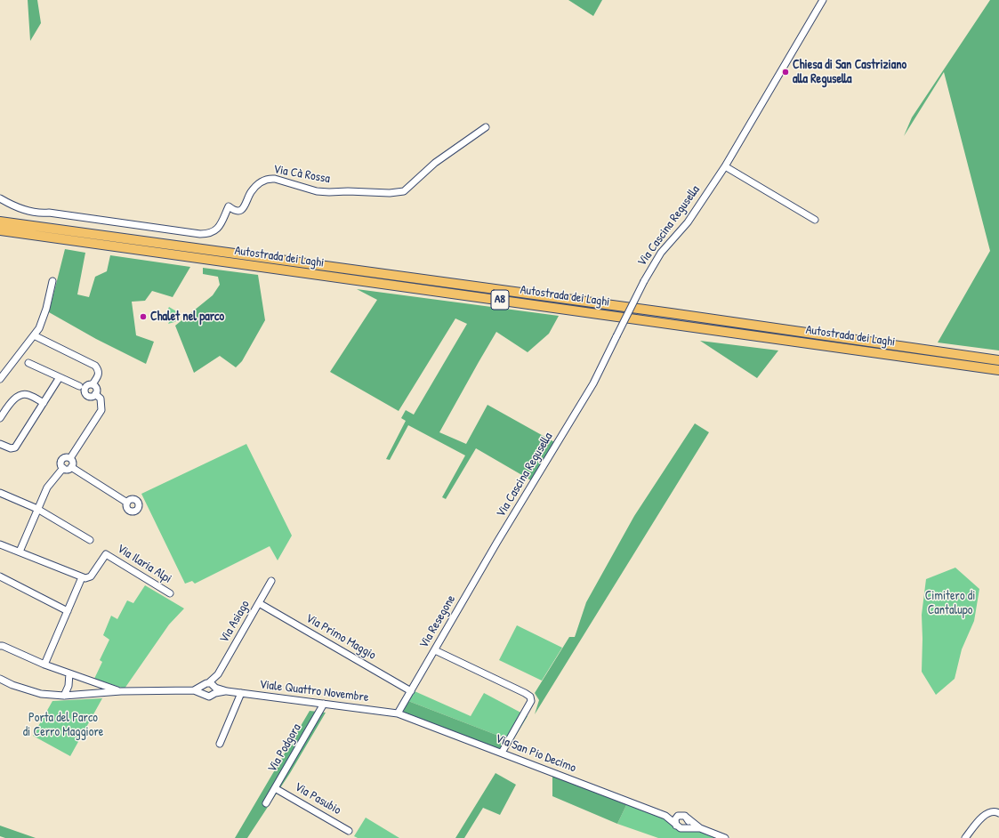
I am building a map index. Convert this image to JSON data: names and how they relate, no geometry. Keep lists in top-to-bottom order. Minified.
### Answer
{"streets":{"highway":["Autostrada dei Laghi","A8"],"street":["Via Cà Rossa","Via Cascina Regusella","Via Ilaria Alpi","Via Asiago","Via Resegone","Via Primo Maggio","Viale Quattro Novembre","Via Podgora","Via San Pio Decimo","Via Pasubio"]},"crossings":[["Via Cascina Regusella","Via Resegone"],["Via Asiago","Via Primo Maggio"],["Via Asiago","Viale Quattro Novembre"],["Via Resegone","Via Primo Maggio"],["Via Resegone","Viale Quattro Novembre"],["Via Resegone","Via San Pio Decimo"],["Viale Quattro Novembre","Via Podgora"],["Viale Quattro Novembre","Via San Pio Decimo"],["Via Podgora","Via Pasubio"]],"parks":["Cimitero di Cantalupo","Porta del Parco di Cerro Maggiore"],"places":["Chiesa di San Castriziano alla Regusella","Chalet nel parco"]}
